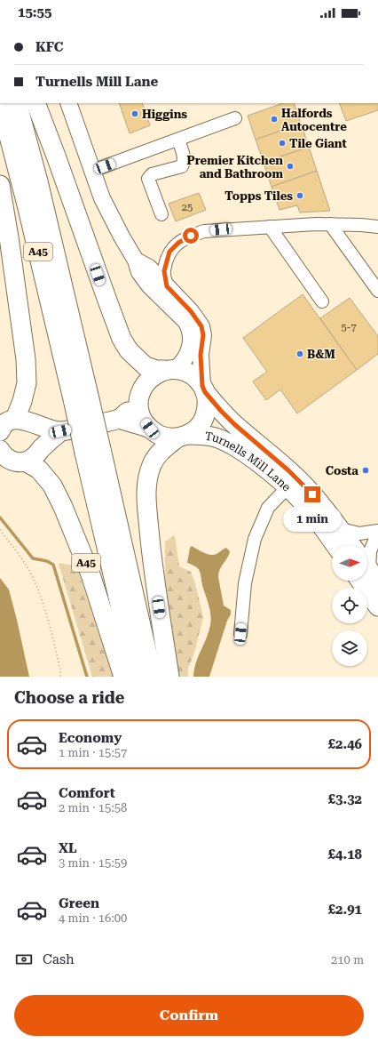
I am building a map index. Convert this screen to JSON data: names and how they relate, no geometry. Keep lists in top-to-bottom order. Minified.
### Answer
{"streets":{"highway":["A45","Turnells Mill Lane"]},"places":["Higgins","Halfords Autocentre","Tile Giant","Premier Kitchen and Bathroom","Topps Tiles","B&M","Costa"],"house_numbers":["25","5-7"],"north":"right","page":{"status":"15:55","banner":["KFC","Turnells Mill Lane"],"bubble":"1 min","heading":"Choose a ride","list":[{"name":"Economy","note":"1 min · 15:57","value":"£2.46"},{"name":"Comfort","note":"2 min · 15:58","value":"£3.32"},{"name":"XL","note":"3 min · 15:59","value":"£4.18"},{"name":"Green","note":"4 min · 16:00","value":"£2.91"}],"pay":["Cash","210 m"],"buttons":"Confirm"}}
